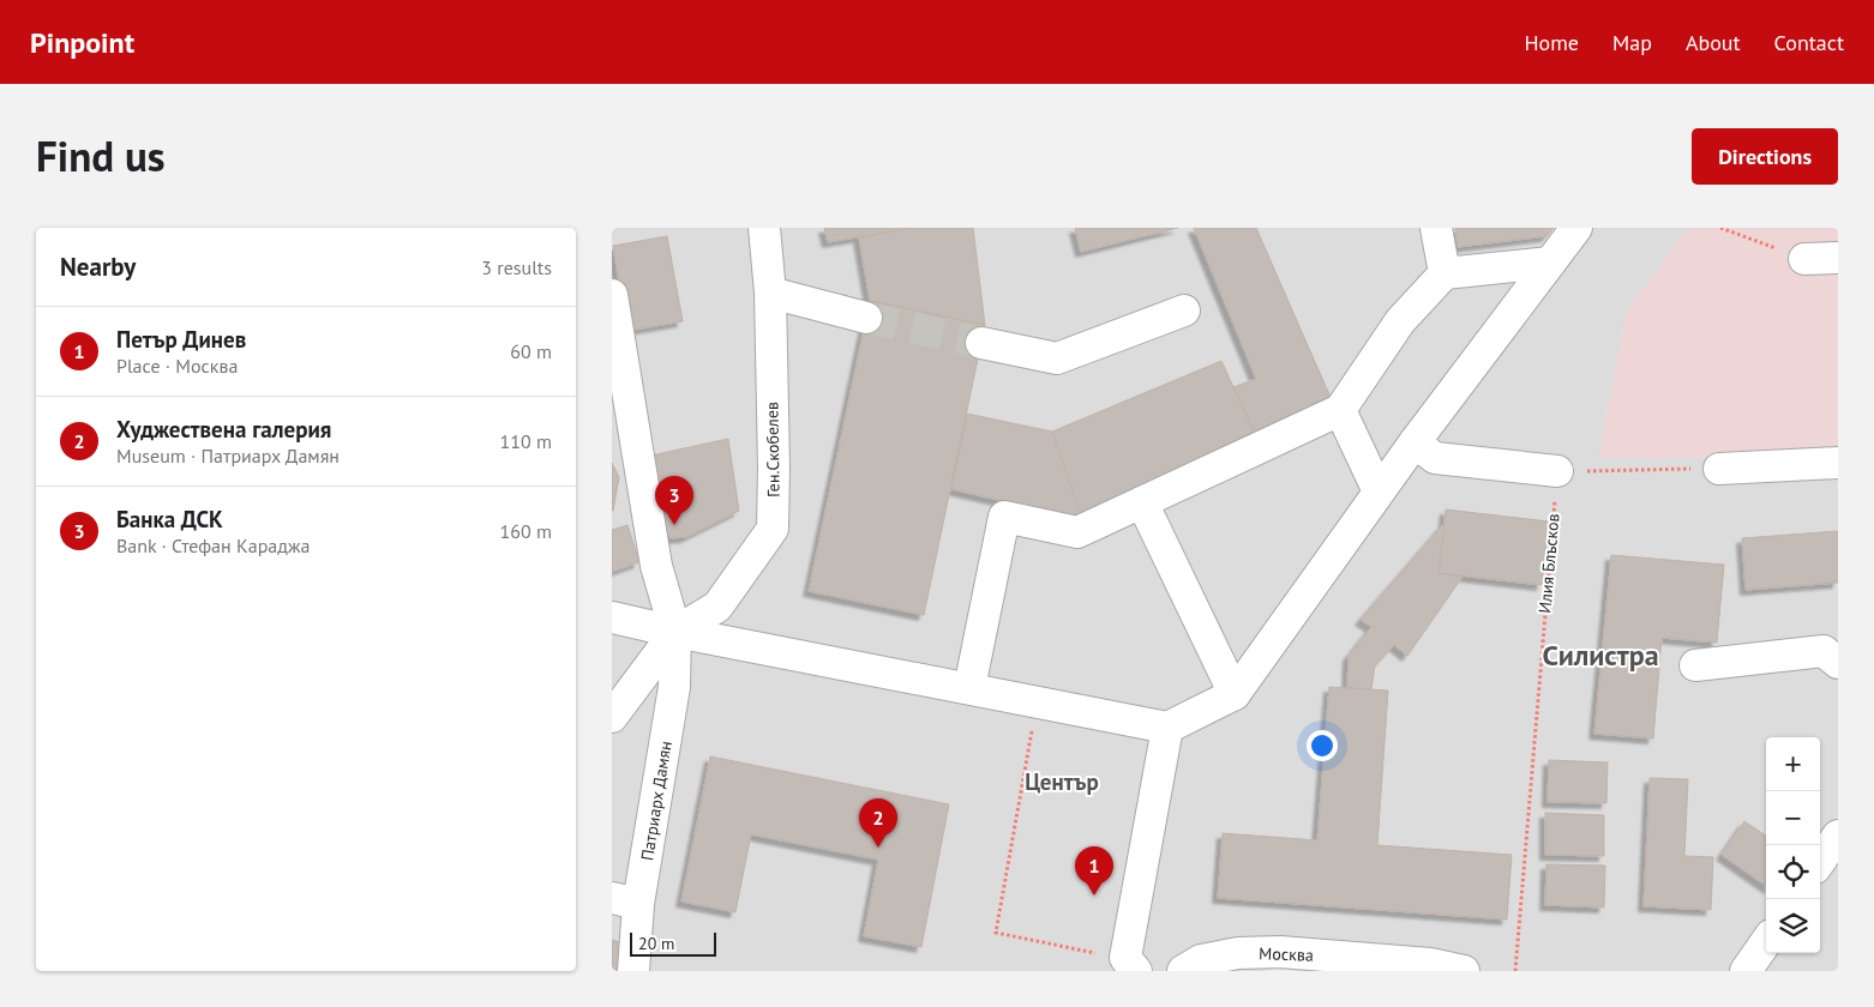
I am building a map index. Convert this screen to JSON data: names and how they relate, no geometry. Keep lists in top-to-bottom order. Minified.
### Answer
{"streets":{"street":["Ген.Скобелев","Патриарх Дамян","Москва"],"path":["Илия Блъсков"]},"crossings":[["Ген.Скобелев","Патриарх Дамян"]],"districts":["Силистра","Център"],"scale_bar":"20 m","page":{"header":"Pinpoint","nav":["Home","Map","About","Contact"],"title":"Find us","buttons":"Directions","heading":["Nearby","3 results"],"list":[{"mark":"1","name":"Петър Динев","note":"Place · Москва","value":"60 m"},{"mark":"2","name":"Худжествена галерия","note":"Museum · Патриарх Дамян","value":"110 m"},{"mark":"3","name":"Банка ДСК","note":"Bank · Стефан Караджа","value":"160 m"}],"pins":["3","2","1"],"map_buttons":["+","−"],"scale":"20 m"}}
